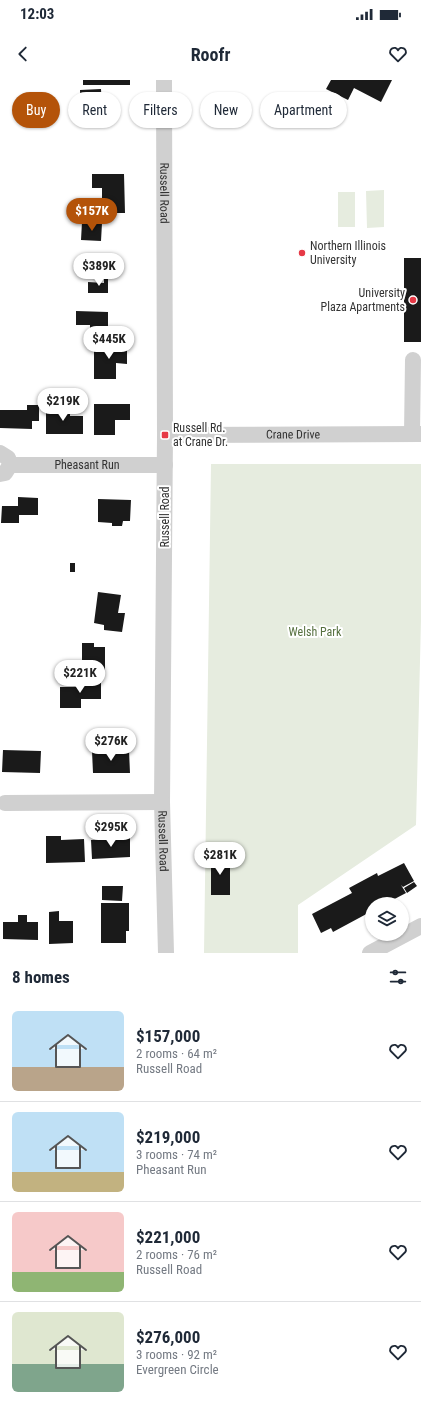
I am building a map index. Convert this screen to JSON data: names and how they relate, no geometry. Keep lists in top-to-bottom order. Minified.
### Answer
{"streets":{"street":["Russell Road","Crane Drive","Pheasant Run"]},"crossings":[["Russell Road","Crane Drive"],["Russell Road","Pheasant Run"]],"parks":["Welsh Park"],"places":{"other":["Northern Illinois University","University Plaza Apartments"],"transit":["Russell Rd. at Crane Dr."]},"page":{"status":"12:03","header":"Roofr","chip":["Buy","Rent","Filters","New","Apartment"],"price":["$157K","$389K","$445K","$219K","$221K","$276K","$295K","$281K"],"heading":"8 homes","list":[{"name":"$157,000","note":"2 rooms · 64 m² · Russell Road"},{"name":"$219,000","note":"3 rooms · 74 m² · Pheasant Run"},{"name":"$221,000","note":"2 rooms · 76 m² · Russell Road"},{"name":"$276,000","note":"3 rooms · 92 m² · Evergreen Circle"}]}}
